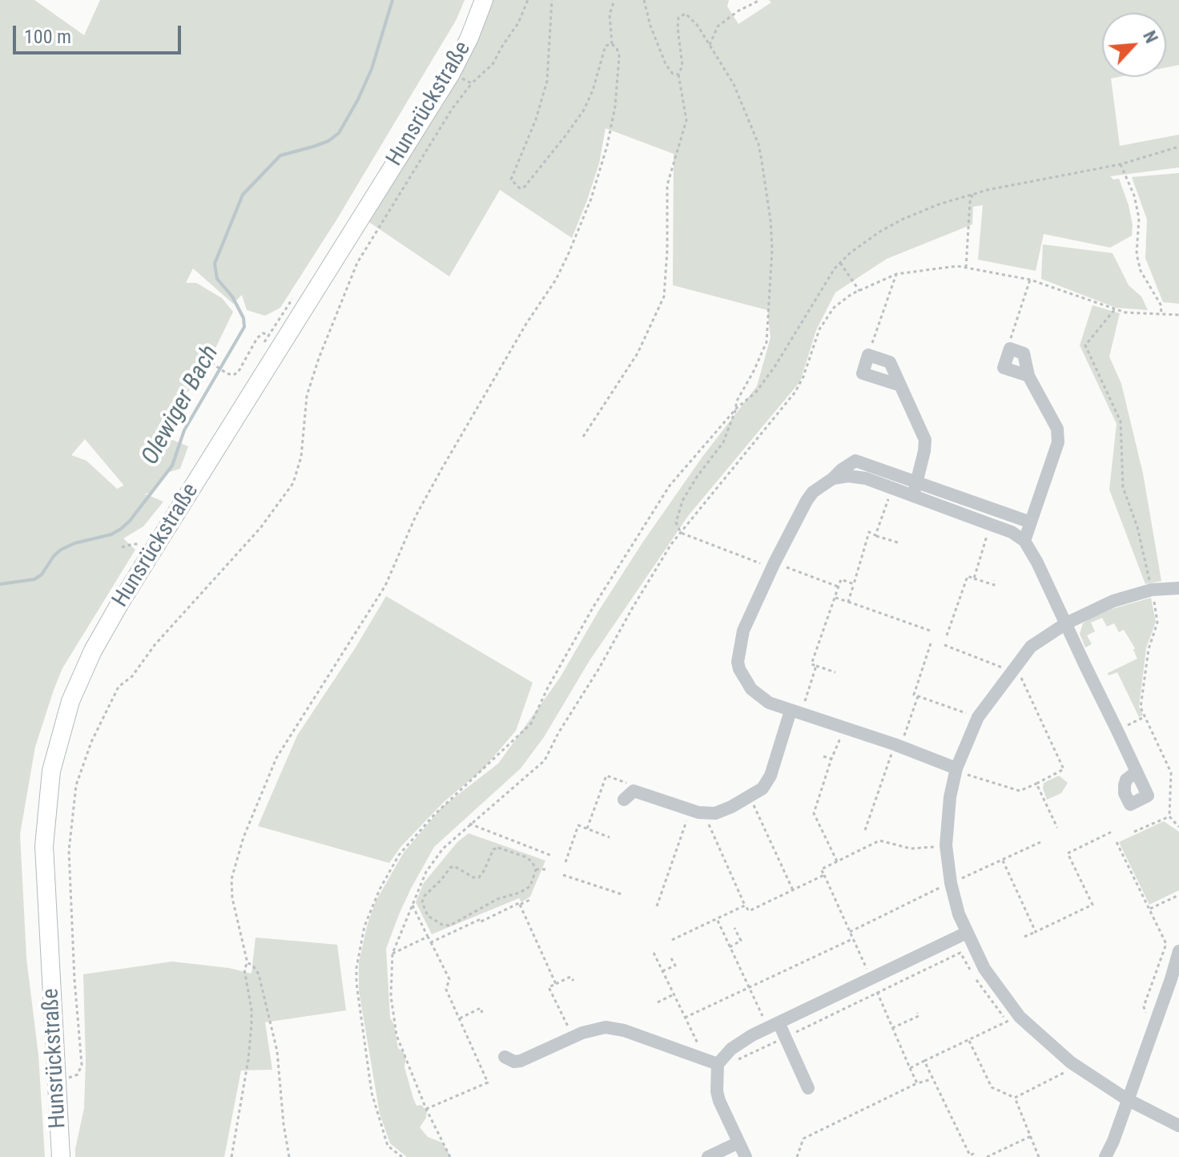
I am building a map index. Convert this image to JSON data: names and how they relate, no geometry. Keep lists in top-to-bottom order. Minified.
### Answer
{"streets":{"main road":["Hunsrückstraße"]},"water":["Olewiger Bach"],"scale_bar":"100 m","north":"top right"}
